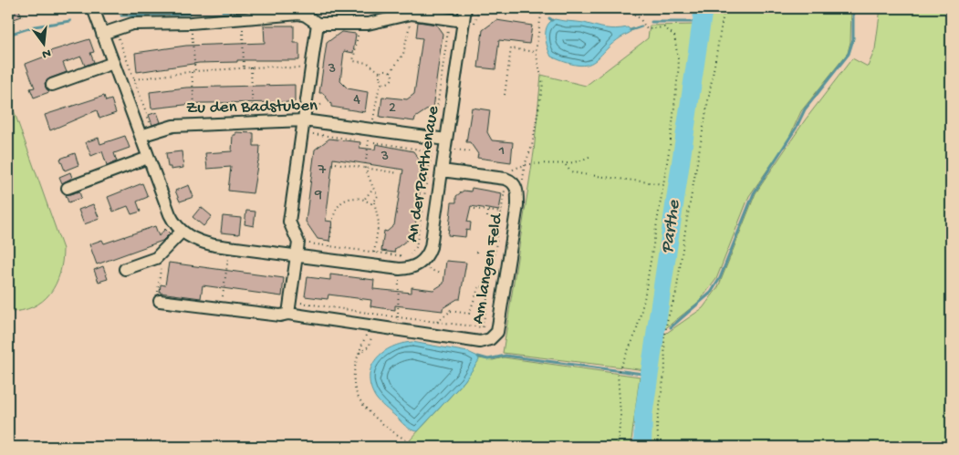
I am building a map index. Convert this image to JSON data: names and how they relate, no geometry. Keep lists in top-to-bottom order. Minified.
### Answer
{"streets":{"street":["Zu den Badstuben","An der Parthenaue","Am langen Feld"]},"crossings":[["Zu den Badstuben","An der Parthenaue"],["An der Parthenaue","Am langen Feld"]],"water":["Parthe"],"house_numbers":["3","4","2","1","3","7","9"],"north":"bottom"}
